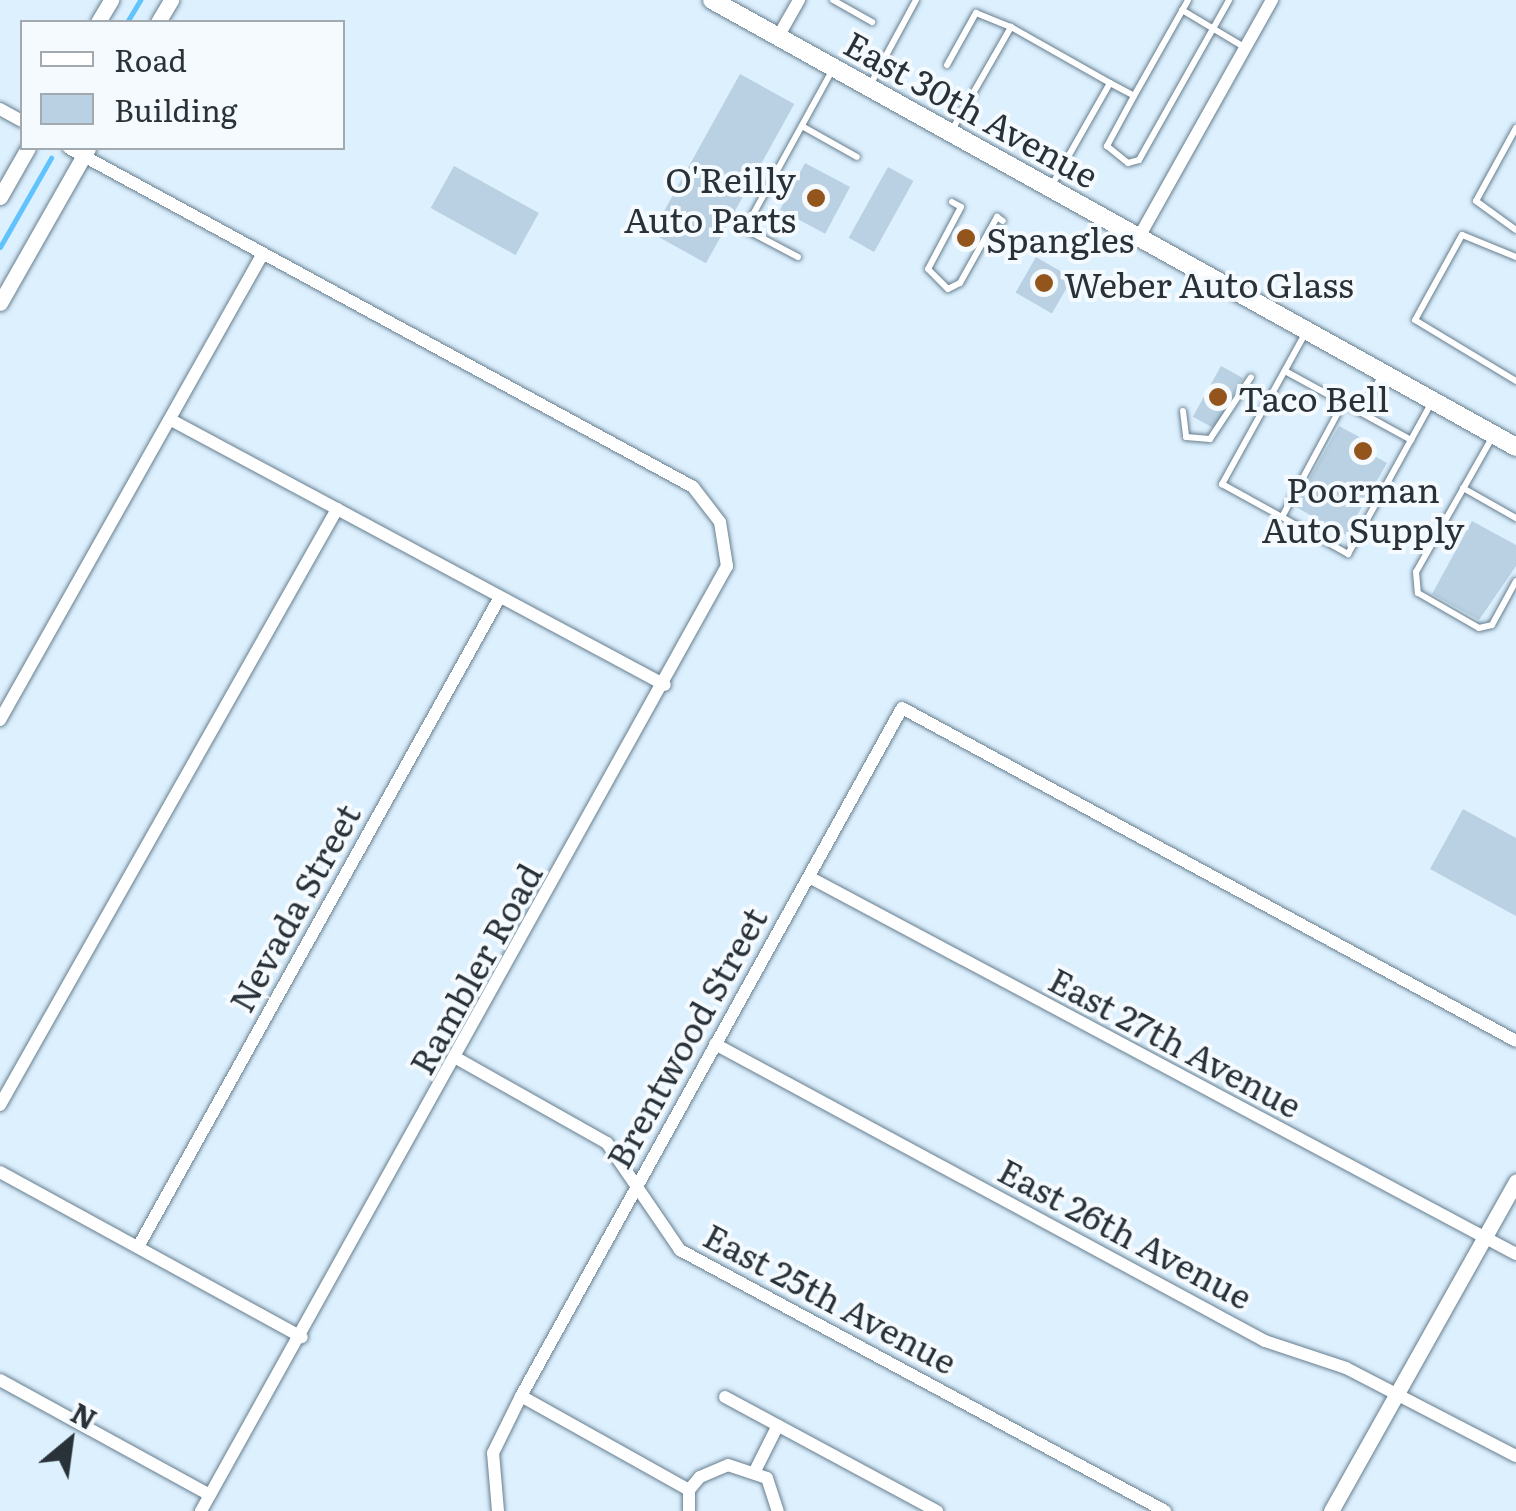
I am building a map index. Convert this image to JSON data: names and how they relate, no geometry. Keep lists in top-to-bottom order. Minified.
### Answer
{"streets":{"main road":["East 30th Avenue"],"street":["Nevada Street","Rambler Road","Brentwood Street","East 27th Avenue","East 26th Avenue","East 25th Avenue"]},"crossings":[["Rambler Road","East 25th Avenue"],["Brentwood Street","East 27th Avenue"],["Brentwood Street","East 26th Avenue"],["Brentwood Street","East 25th Avenue"]],"places":["O'Reilly Auto Parts","Spangles","Weber Auto Glass","Taco Bell","Poorman Auto Supply"],"legend":["Road","Building"],"north":"top right"}
